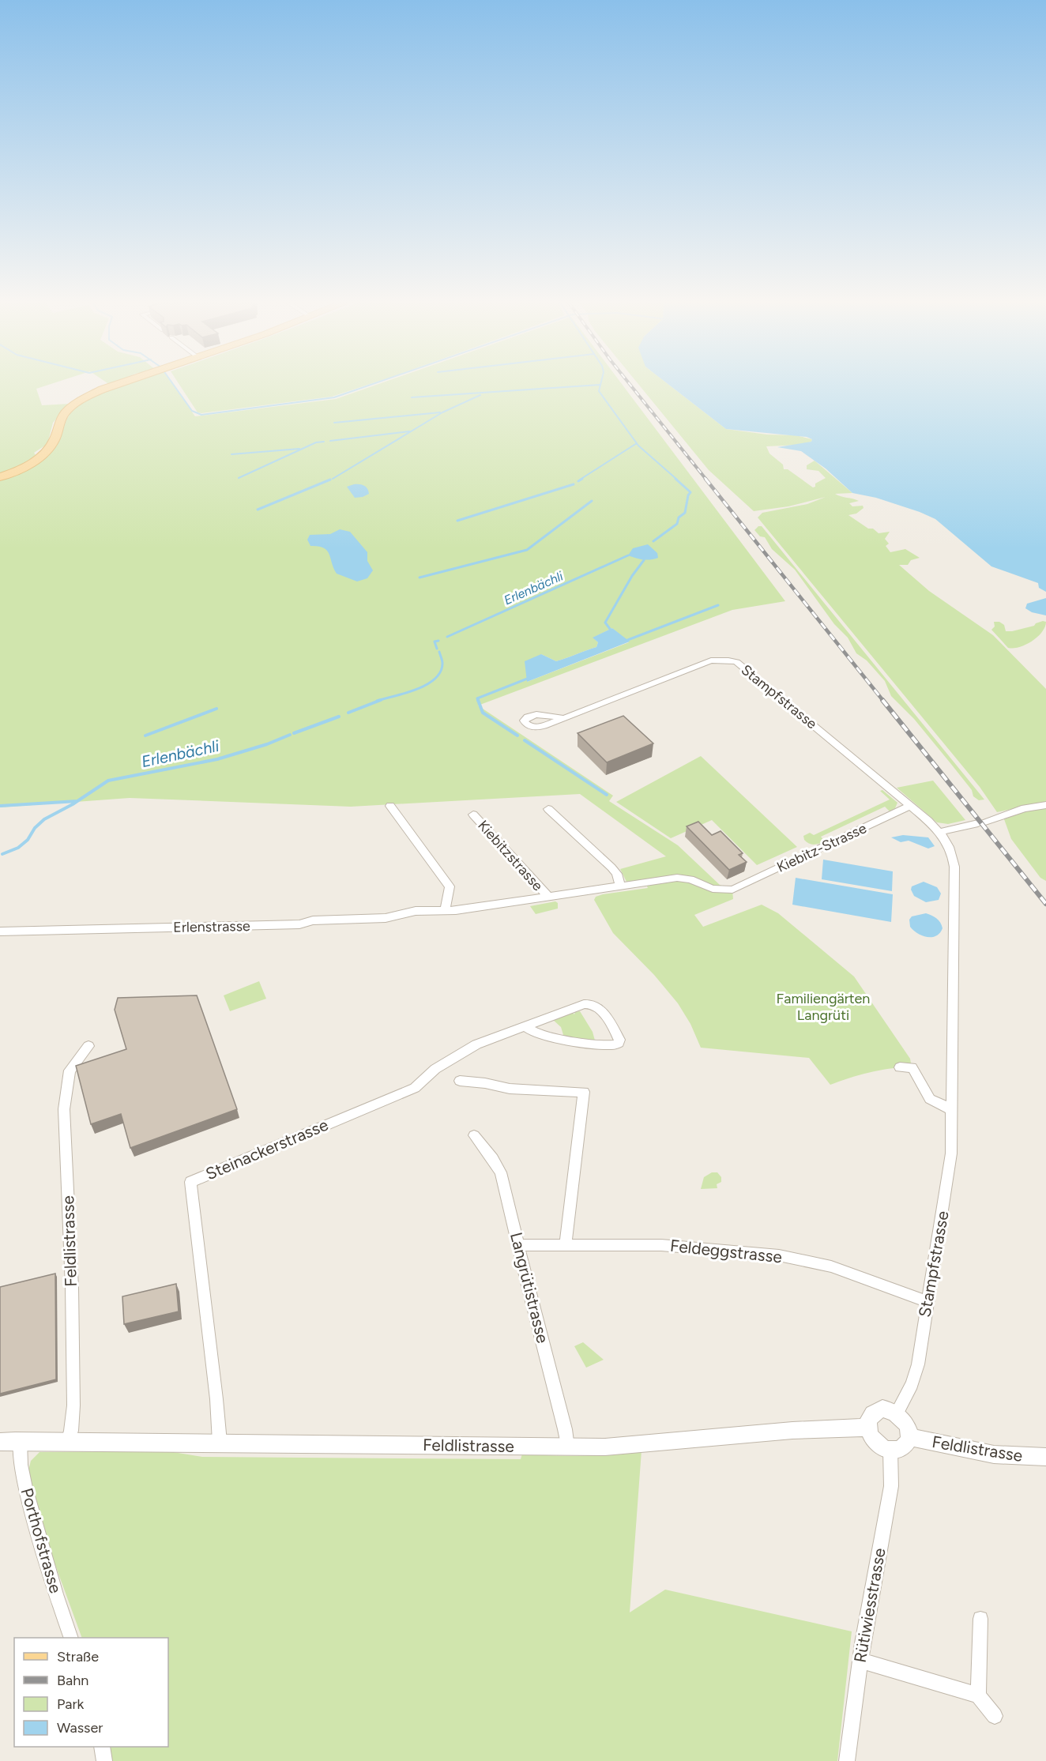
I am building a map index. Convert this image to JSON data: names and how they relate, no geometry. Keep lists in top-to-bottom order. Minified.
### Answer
{"streets":{"street":["Stampfstrasse","Kiebitz-Strasse","Kiebitzstrasse","Erlenstrasse","Steinackerstrasse","Feldlistrasse","Feldeggstrasse","Langrütistrasse","Porthofstrasse","Rütiwiesstrasse"]},"crossings":[["Stampfstrasse","Kiebitz-Strasse"],["Stampfstrasse","Feldlistrasse"],["Stampfstrasse","Feldeggstrasse"],["Stampfstrasse","Rütiwiesstrasse"],["Kiebitz-Strasse","Kiebitzstrasse"],["Kiebitzstrasse","Erlenstrasse"],["Steinackerstrasse","Feldlistrasse"],["Feldlistrasse","Langrütistrasse"],["Feldlistrasse","Porthofstrasse"],["Feldlistrasse","Rütiwiesstrasse"],["Feldeggstrasse","Langrütistrasse"]],"water":["Erlenbächli"],"parks":["Familiengärten Langrüti"],"legend":["Straße","Bahn","Park","Wasser"]}
